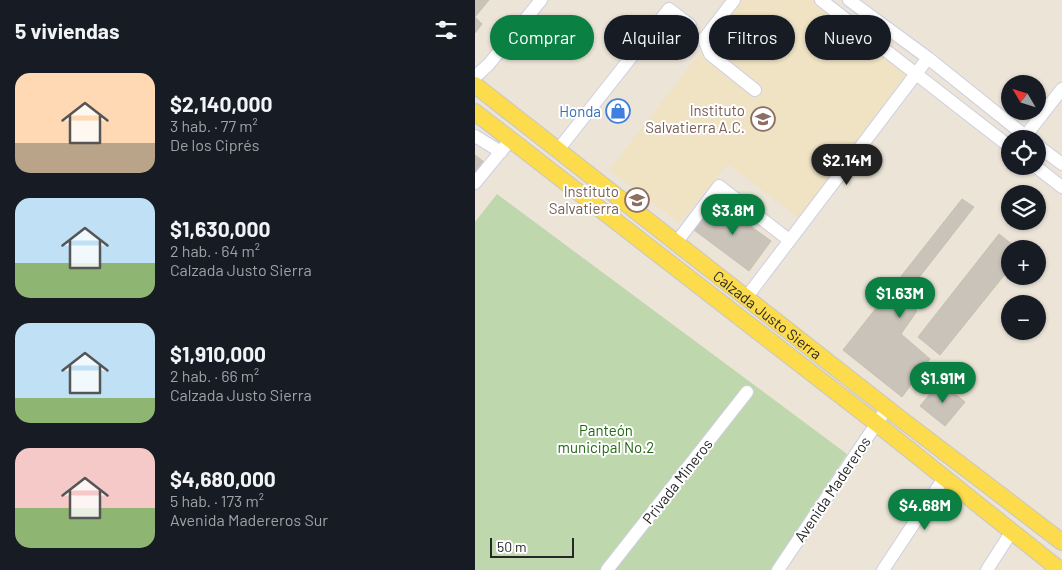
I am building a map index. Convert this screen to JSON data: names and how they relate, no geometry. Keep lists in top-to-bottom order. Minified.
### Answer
{"streets":{"main road":["Calzada Justo Sierra"],"street":["Privada Mineros","Avenida Madereros"]},"crossings":[["Calzada Justo Sierra","Avenida Madereros"]],"parks":["Panteón municipal No.2"],"places":{"shop":["Honda"],"school or university":["Instituto Salvatierra A.C.","Instituto Salvatierra"]},"scale_bar":"50 m","north":"top left","page":{"heading":"5 viviendas","chip":["Comprar","Alquilar","Filtros","Nuevo"],"list":[{"name":"$2,140,000","note":"3 hab. · 77 m² · De los Ciprés"},{"name":"$1,630,000","note":"2 hab. · 64 m² · Calzada Justo Sierra"},{"name":"$1,910,000","note":"2 hab. · 66 m² · Calzada Justo Sierra"},{"name":"$4,680,000","note":"5 hab. · 173 m² · Avenida Madereros Sur"}],"map_buttons":["+","−"],"price":["$2.14M","$3.8M","$1.63M","$1.91M","$4.68M"],"scale":"50 m"}}
